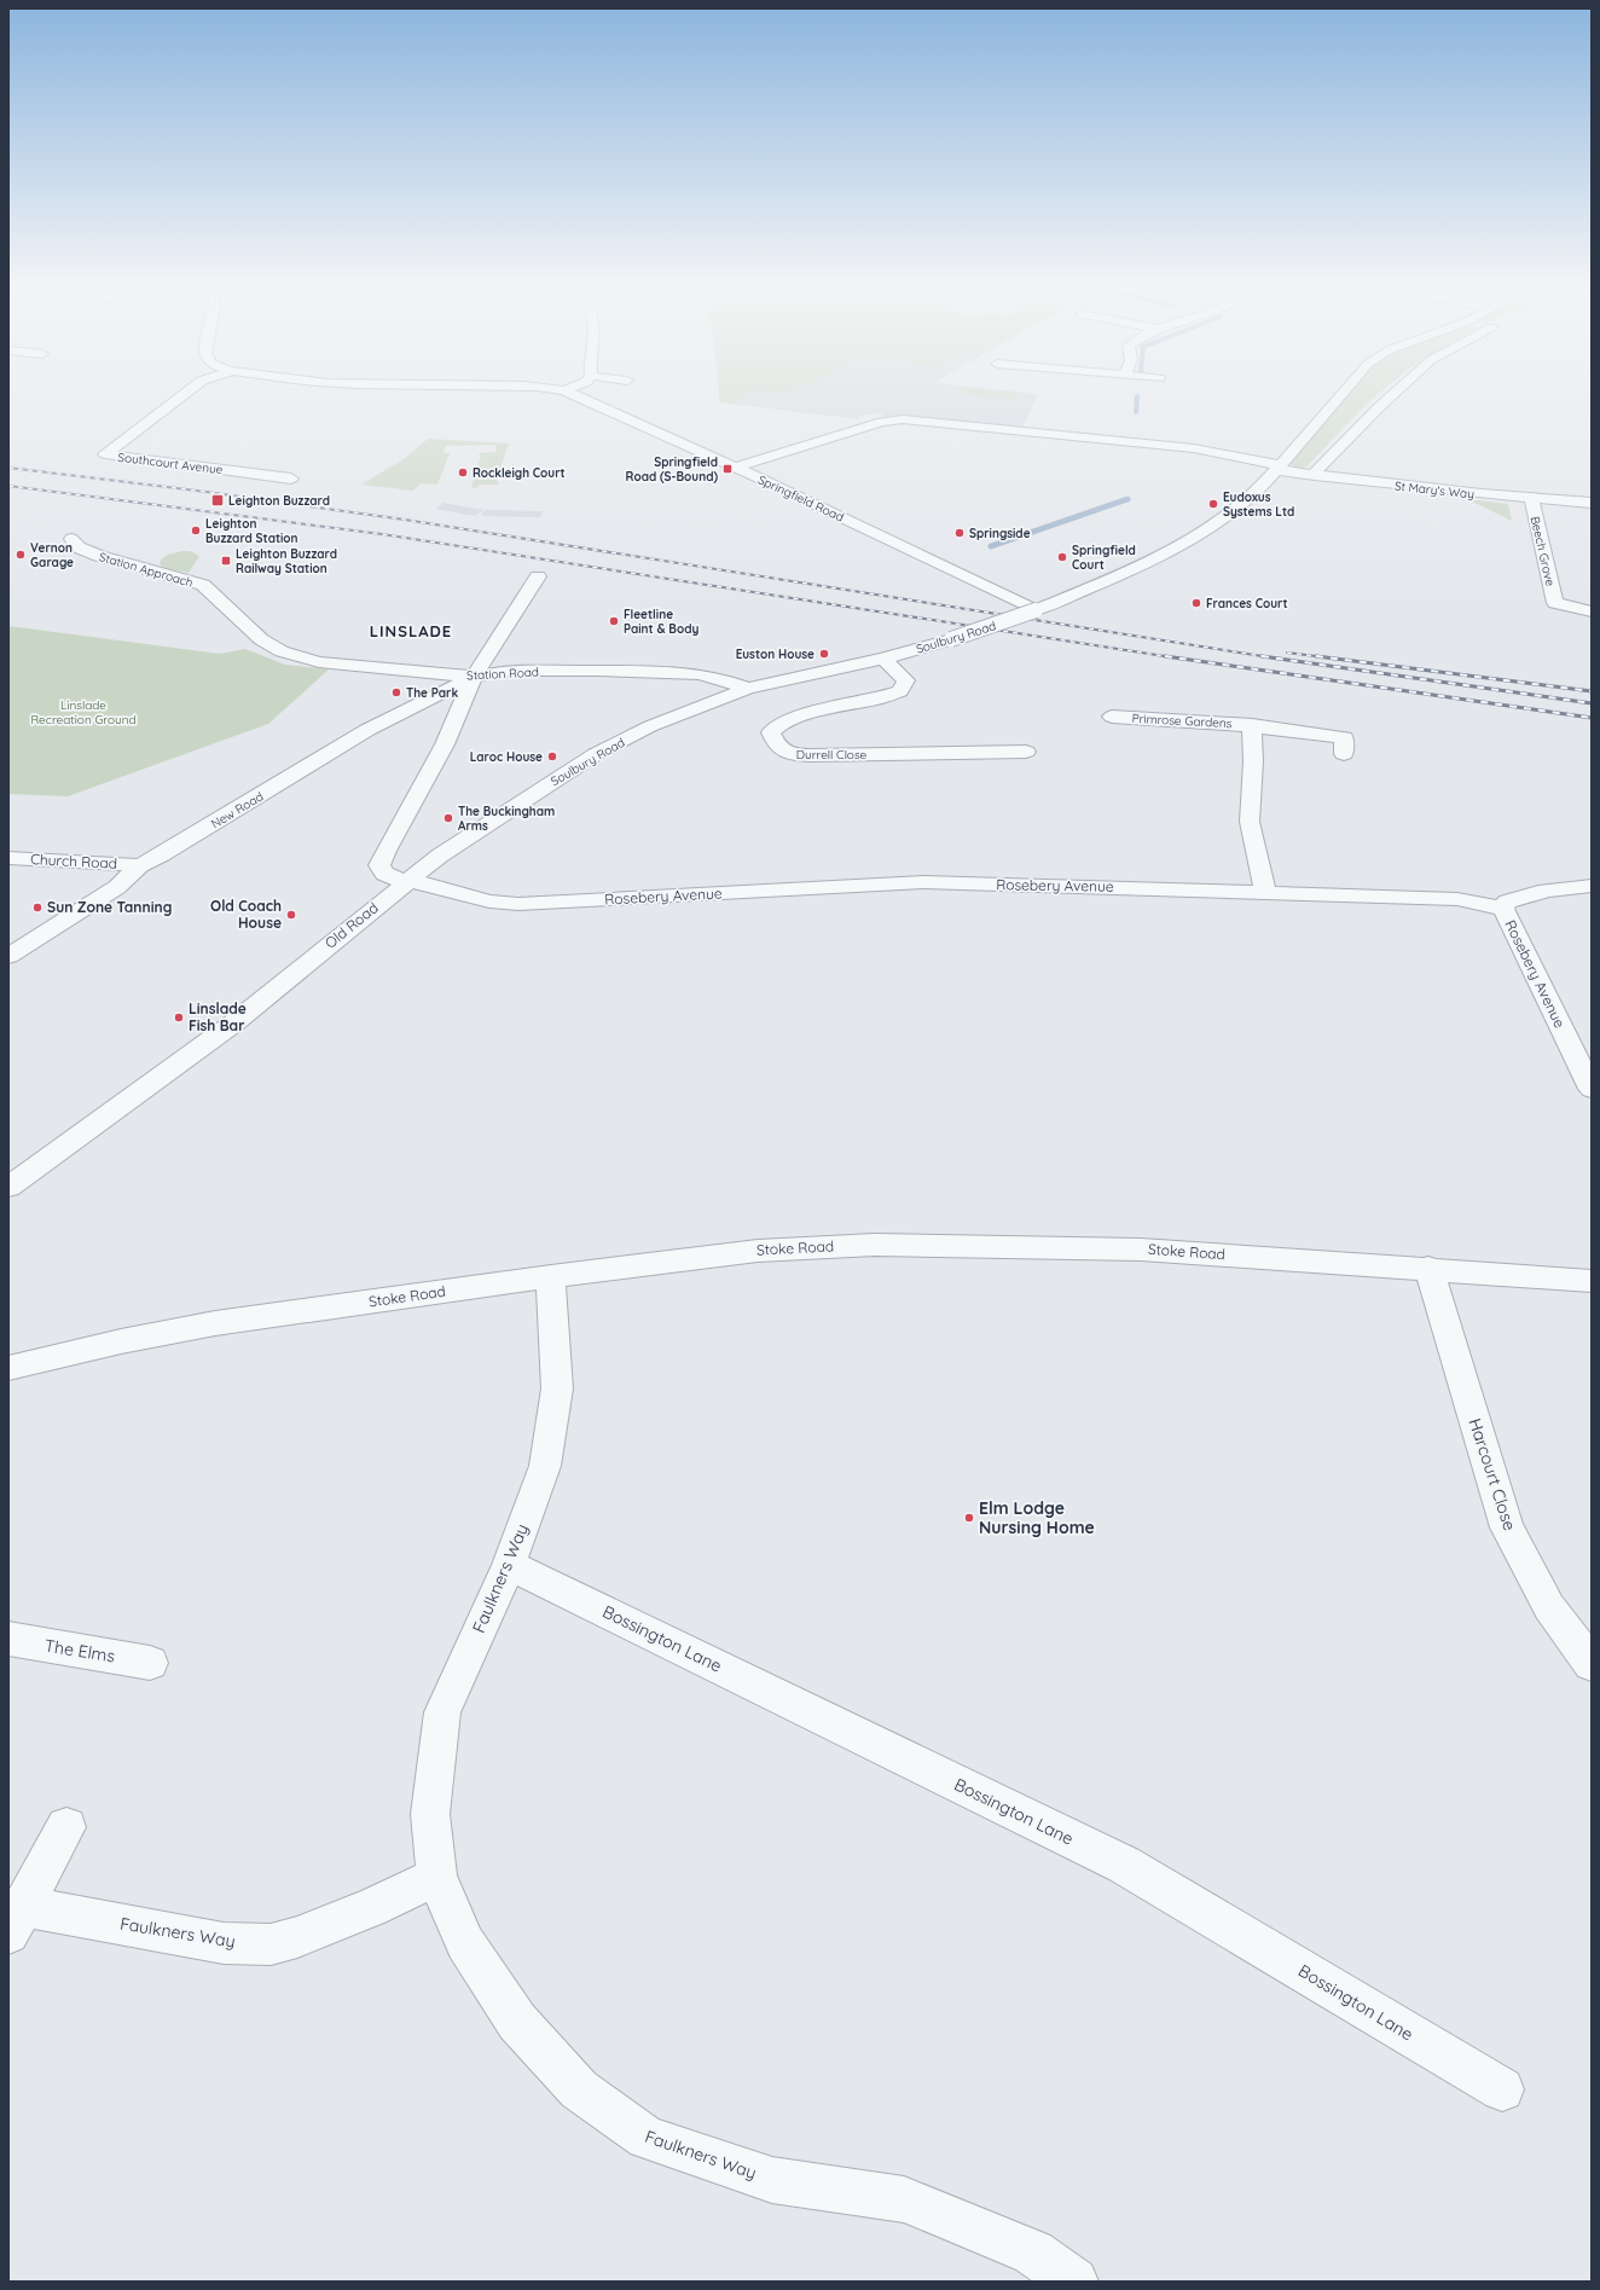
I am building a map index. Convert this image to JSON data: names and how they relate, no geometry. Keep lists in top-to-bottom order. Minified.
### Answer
{"streets":{"street":["Southcourt Avenue","St Mary's Way","Springfield Road","Beech Grove","Station Approach","Soulbury Road","Station Road","Primrose Gardens","Durrell Close","New Road","Church Road","Rosebery Avenue","Old Road","Stoke Road","Harcourt Close","Faulkners Way","Bossington Lane","The Elms"]},"crossings":[["St Mary's Way","Springfield Road"],["St Mary's Way","Beech Grove"],["St Mary's Way","Soulbury Road"],["Springfield Road","Soulbury Road"],["Station Approach","Station Road"],["Soulbury Road","Station Road"],["Soulbury Road","Durrell Close"],["Soulbury Road","Rosebery Avenue"],["Soulbury Road","Old Road"],["Station Road","New Road"],["Primrose Gardens","Rosebery Avenue"],["New Road","Church Road"],["Rosebery Avenue","Old Road"],["Stoke Road","Harcourt Close"],["Stoke Road","Faulkners Way"],["Faulkners Way","Bossington Lane"]],"districts":["LINSLADE"],"parks":["Linslade Recreation Ground"],"places":{"transit":["Springfield Road (S-Bound)","Leighton Buzzard","Leighton Buzzard Railway Station"],"other":["Rockleigh Court","Eudoxus Systems Ltd","Leighton Buzzard Station","Springside","Vernon Garage","Springfield Court","Frances Court","Fleetline Paint & Body","Euston House","The Park","Laroc House","The Buckingham Arms","Sun Zone Tanning","Old Coach House","Linslade Fish Bar","Elm Lodge Nursing Home"]}}
